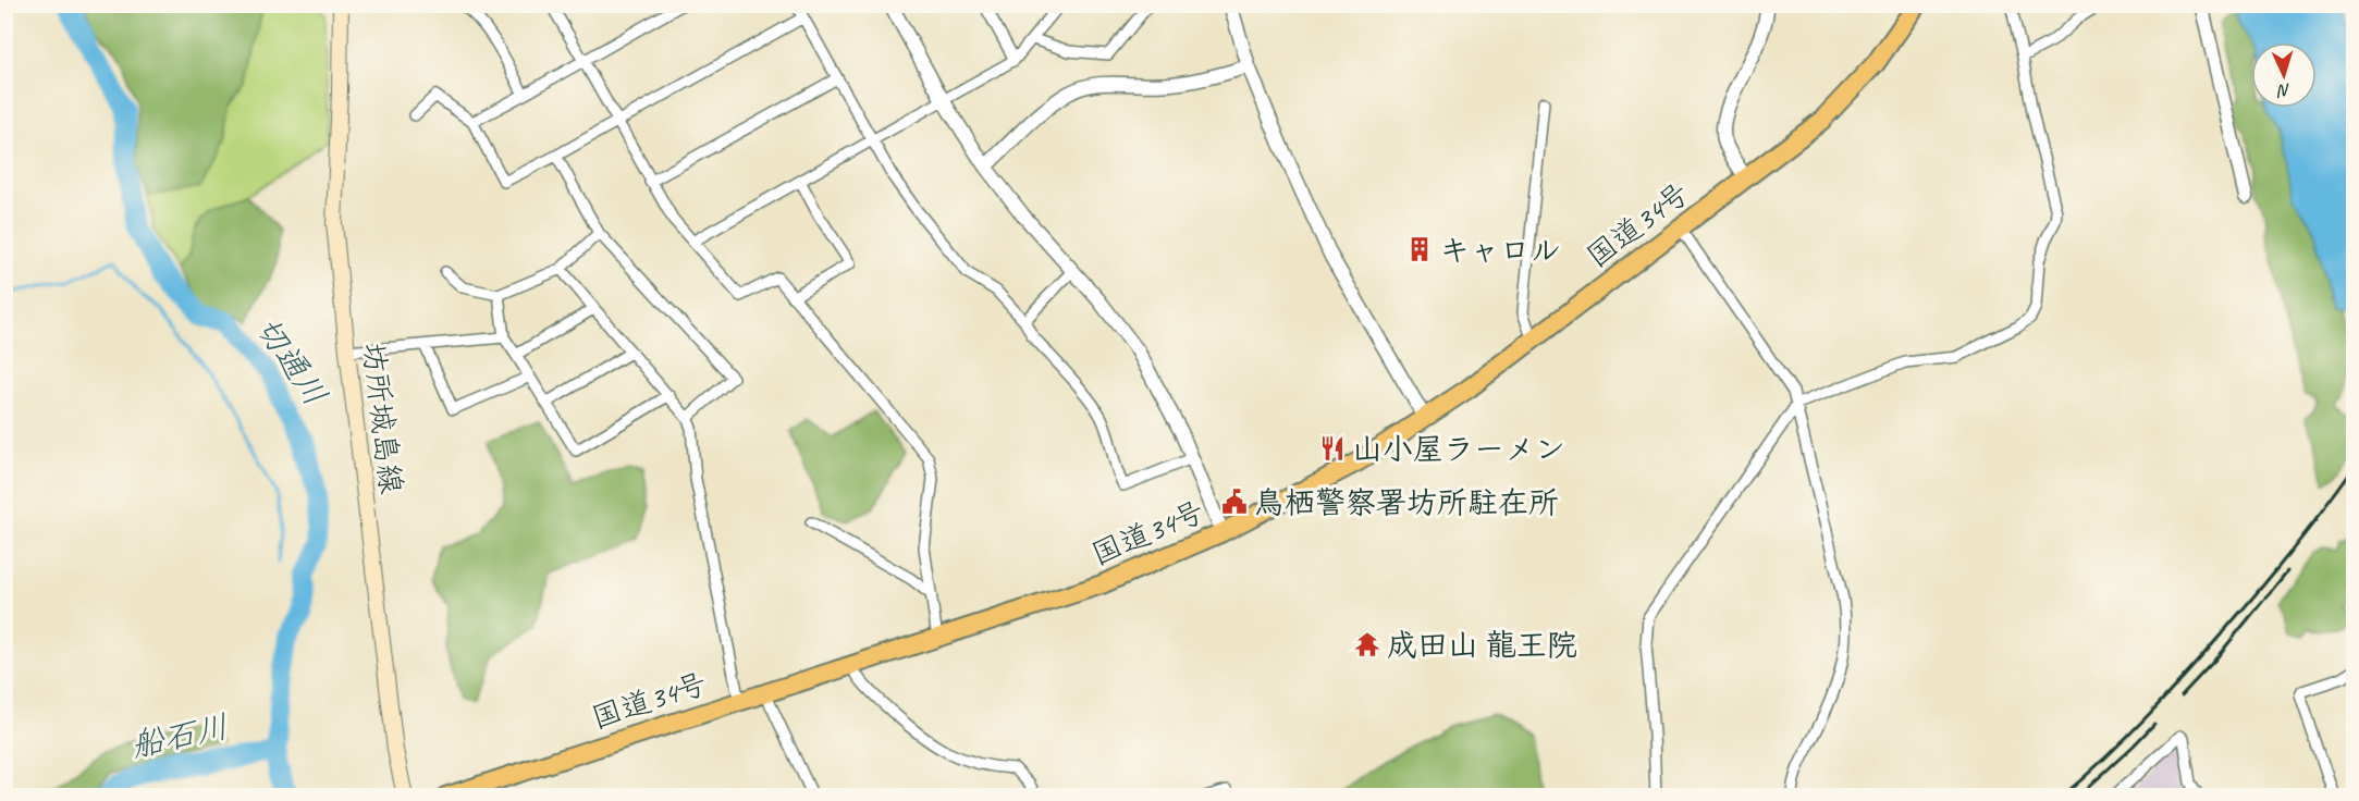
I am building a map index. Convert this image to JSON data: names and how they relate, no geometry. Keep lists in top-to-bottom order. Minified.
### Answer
{"streets":{"highway":["国道34号"],"main road":["坊所城島線"]},"water":["切通川","船石川"],"places":{"building":["キャロル"],"restaurant":["山小屋ラーメン"],"public building":["鳥栖警察署坊所駐在所"],"temple":["成田山 龍王院"]},"north":"bottom"}
